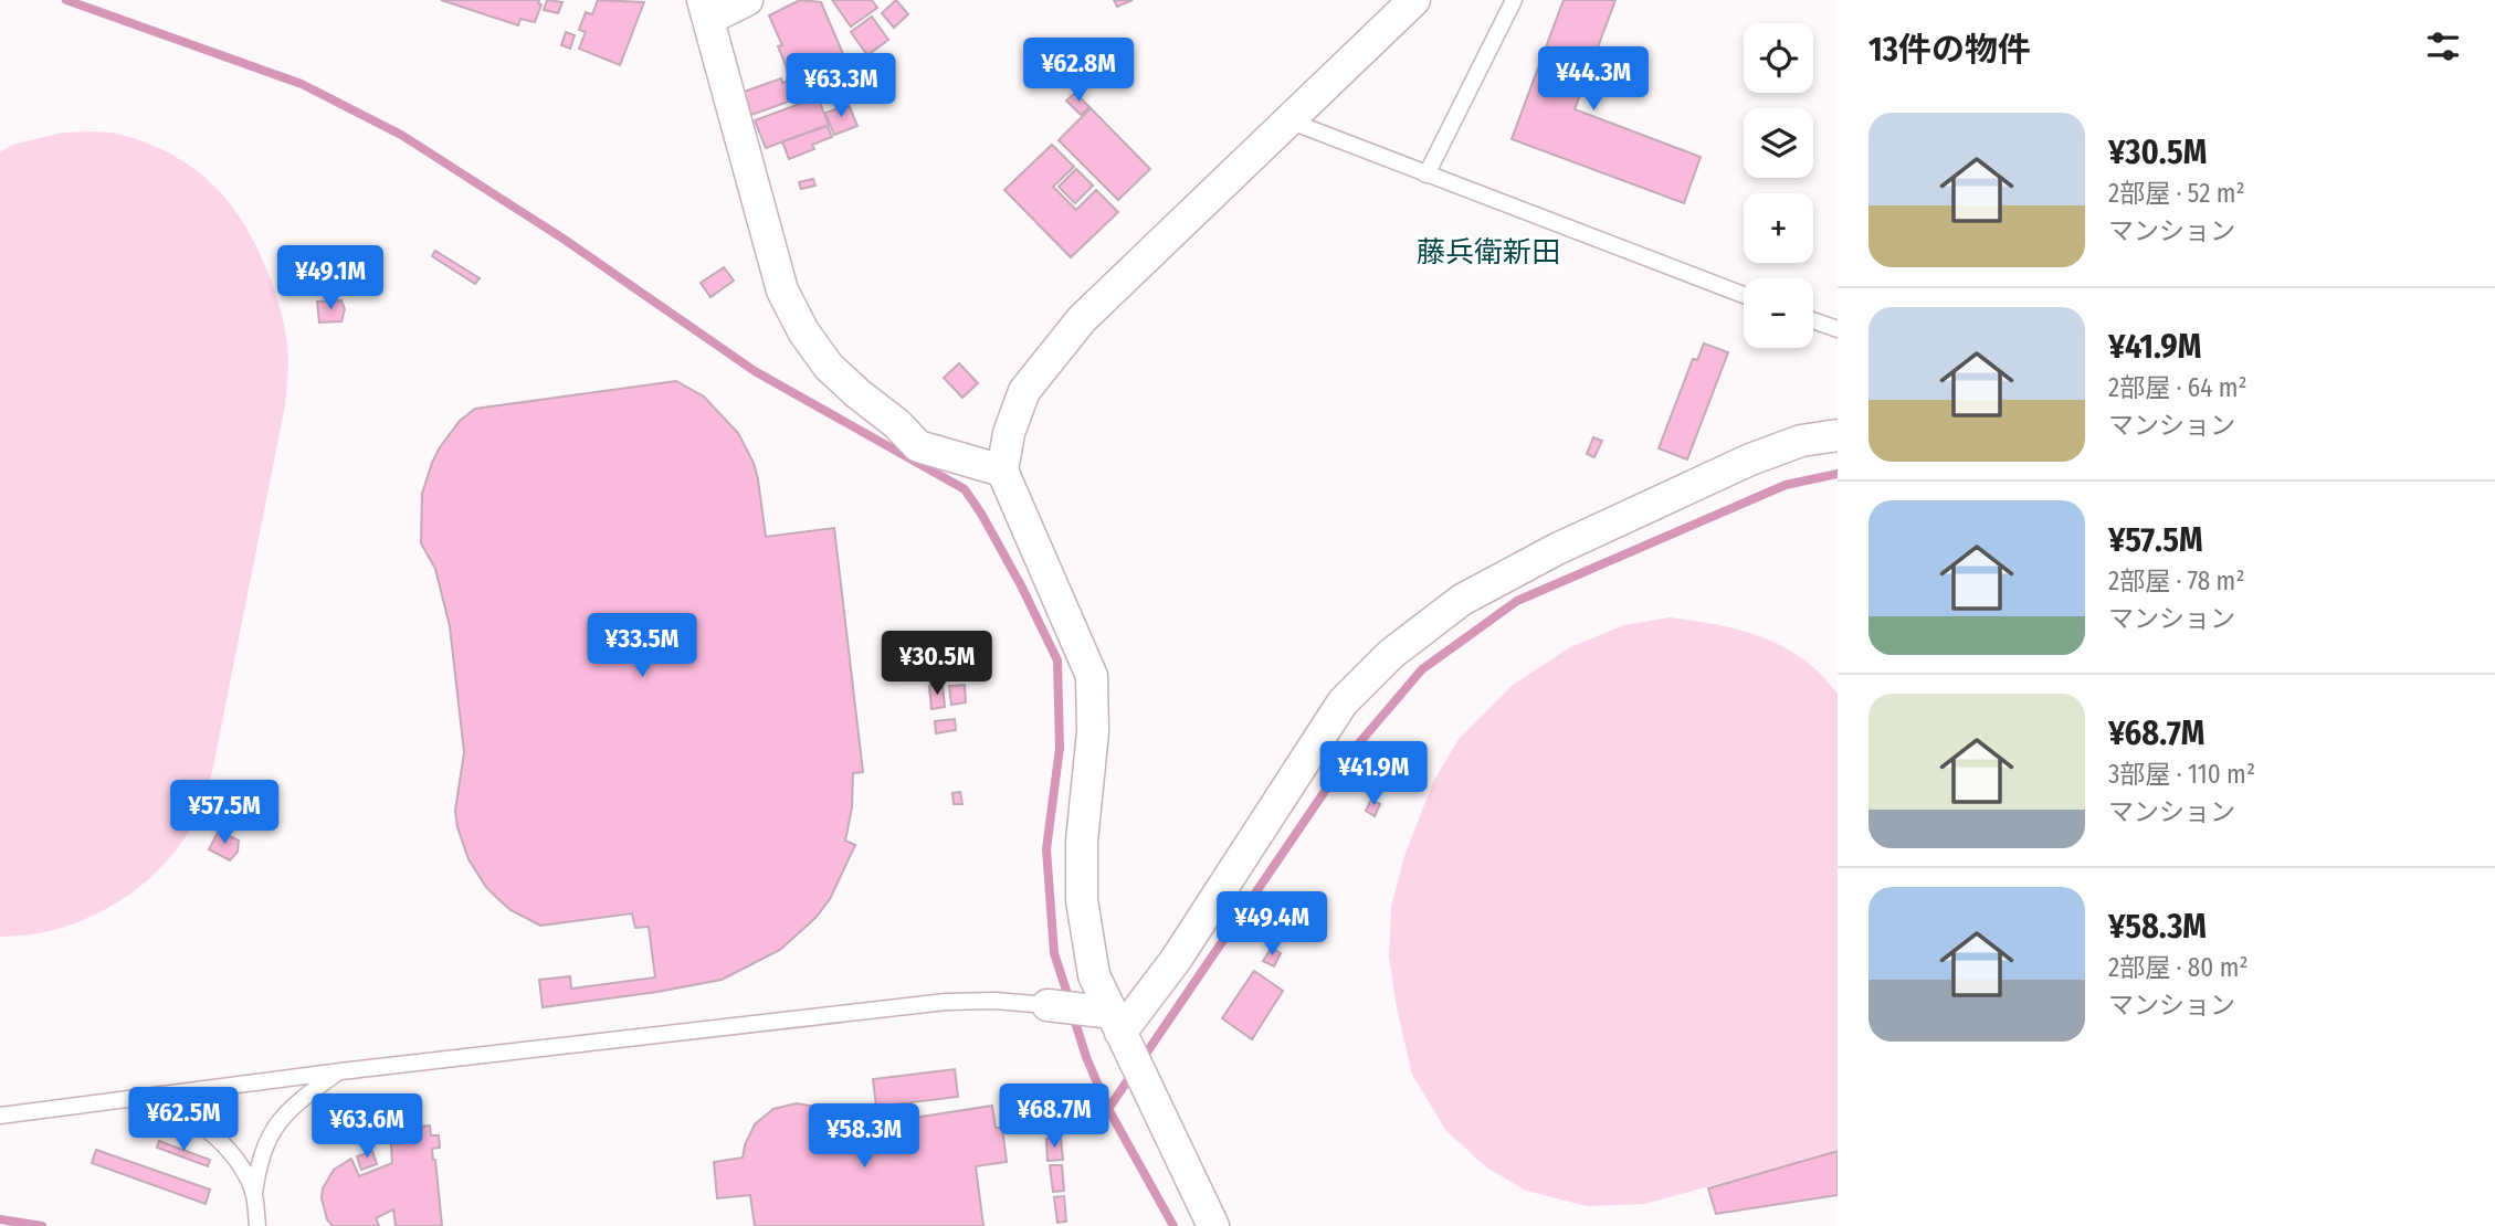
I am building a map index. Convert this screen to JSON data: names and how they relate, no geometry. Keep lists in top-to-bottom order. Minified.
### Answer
{"districts":["藤兵衛新田"],"page":{"heading":"13件の物件","map_buttons":["+","−"],"price":["¥62.8M","¥44.3M","¥63.3M","¥49.1M","¥33.5M","¥30.5M","¥41.9M","¥57.5M","¥49.4M","¥68.7M","¥62.5M","¥63.6M","¥58.3M"],"list":[{"name":"¥30.5M","note":"2部屋 · 52 m² · マンション"},{"name":"¥41.9M","note":"2部屋 · 64 m² · マンション"},{"name":"¥57.5M","note":"2部屋 · 78 m² · マンション"},{"name":"¥68.7M","note":"3部屋 · 110 m² · マンション"},{"name":"¥58.3M","note":"2部屋 · 80 m² · マンション"}]}}
